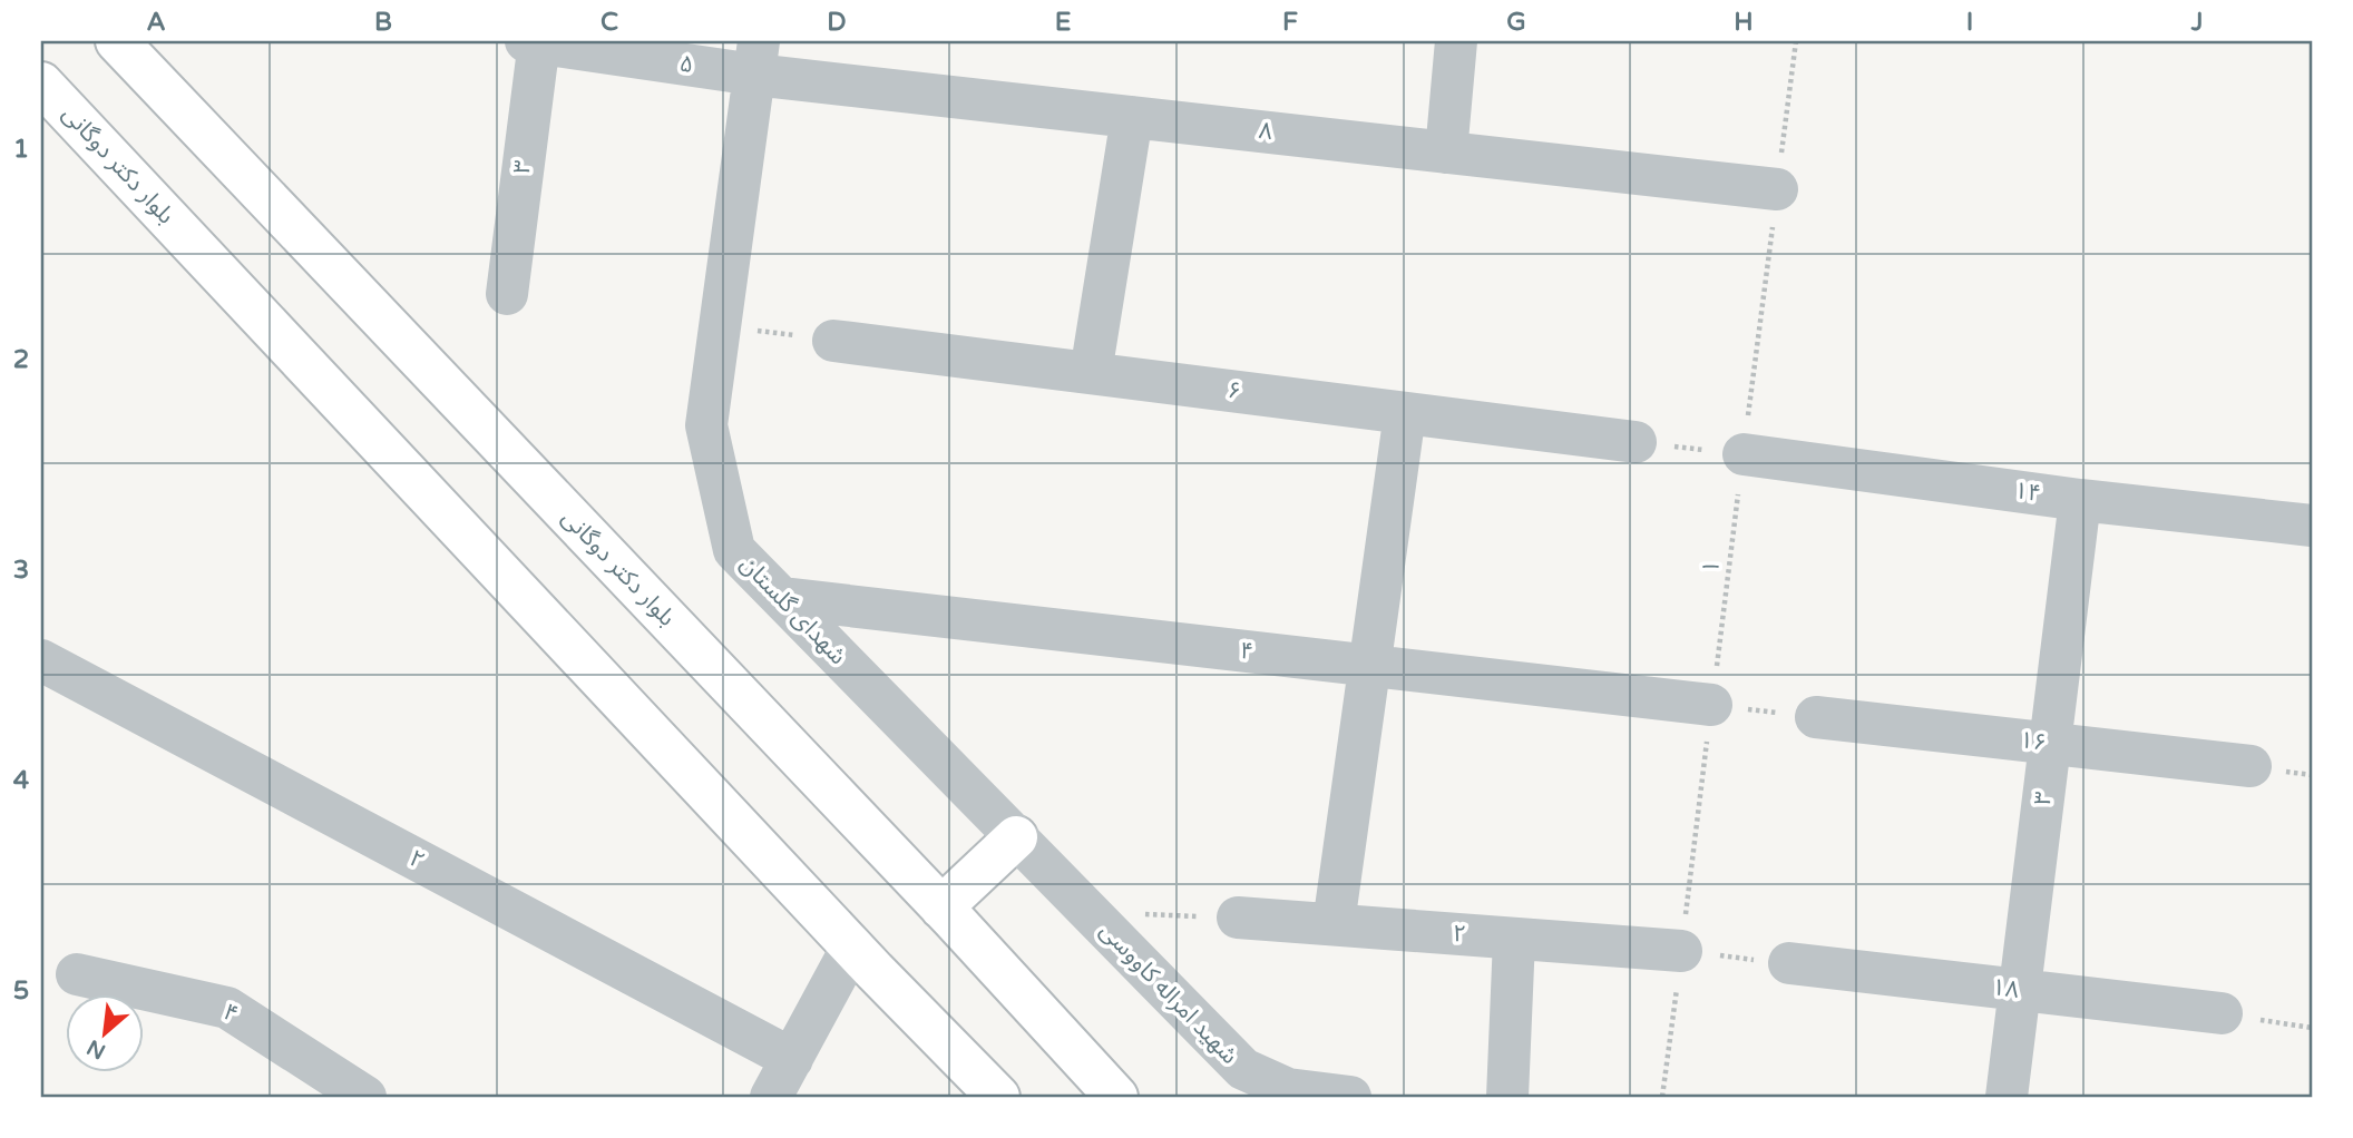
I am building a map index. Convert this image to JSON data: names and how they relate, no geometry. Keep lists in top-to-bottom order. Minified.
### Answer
{"streets":{"main road":["بلوار دکتر دوگانی"],"street":["۵","۸","۳","۶","۱۴","شهدای گلستان","۴","۱۶","۲","۱۸","شهید امراله کاووسی"],"path":["۱"]},"crossings":[["۵","۸"],["۵","۳"],["۵","شهدای گلستان"],["۸","۱"],["۸","شهدای گلستان"],["۳","۱۴"],["۳","۱۶"],["۳","۱۸"],["۱۴","۱"],["۱","۴"],["۱","۲"],["شهدای گلستان","۴"],["شهدای گلستان","شهید امراله کاووسی"]],"north":"bottom left","grid":{"columns":["A","B","C","D","E","F","G","H","I","J"],"rows":["1","2","3","4","5"]}}
